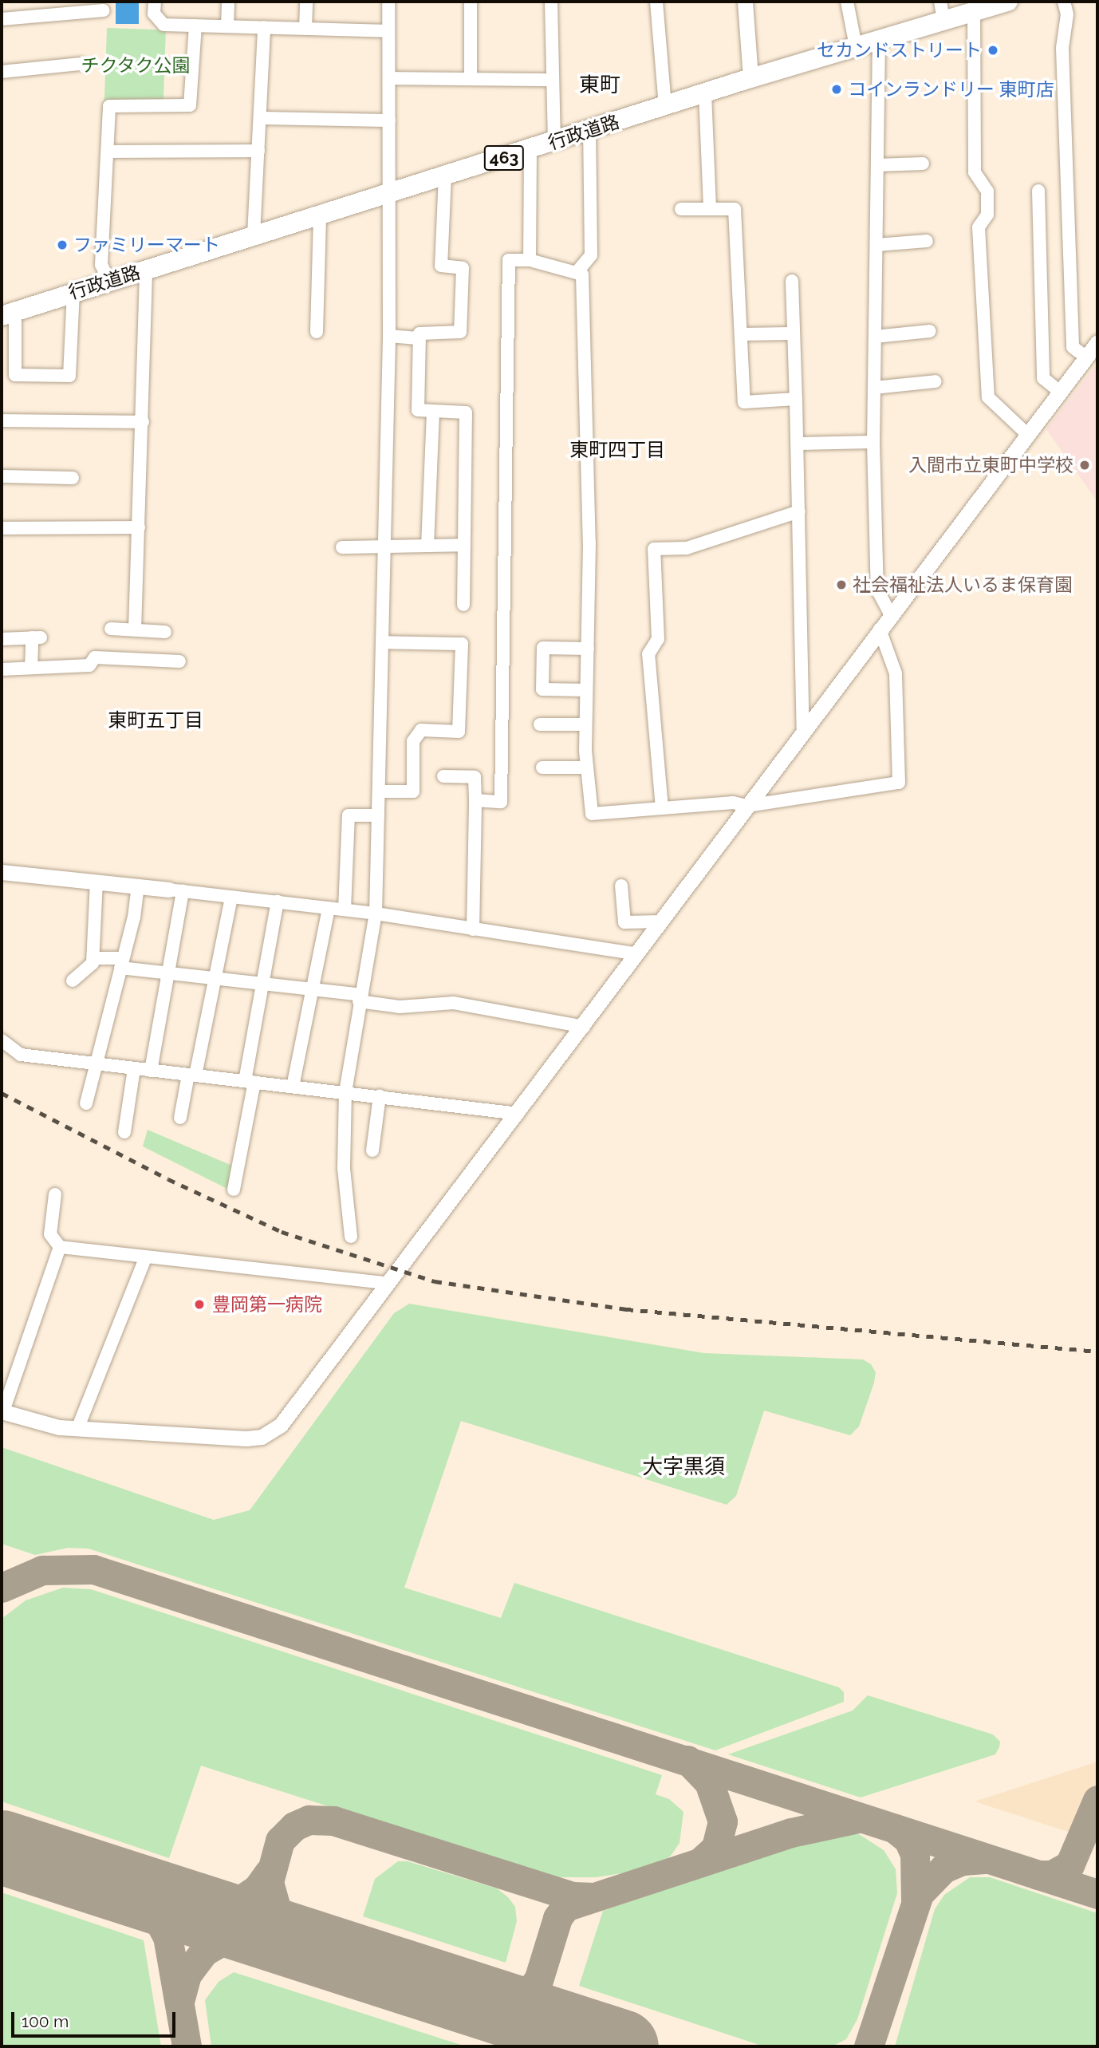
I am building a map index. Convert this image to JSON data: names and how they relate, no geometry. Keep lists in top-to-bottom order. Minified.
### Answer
{"streets":{"highway":["行政道路","463"]},"districts":["東町","東町四丁目","東町五丁目","大字黒須"],"parks":["チクタク公園"],"places":["セカンドストリート","コインランドリー 東町店","ファミリーマート","入間市立東町中学校","社会福祉法人いるま保育園","豊岡第一病院"],"scale_bar":"100 m"}
